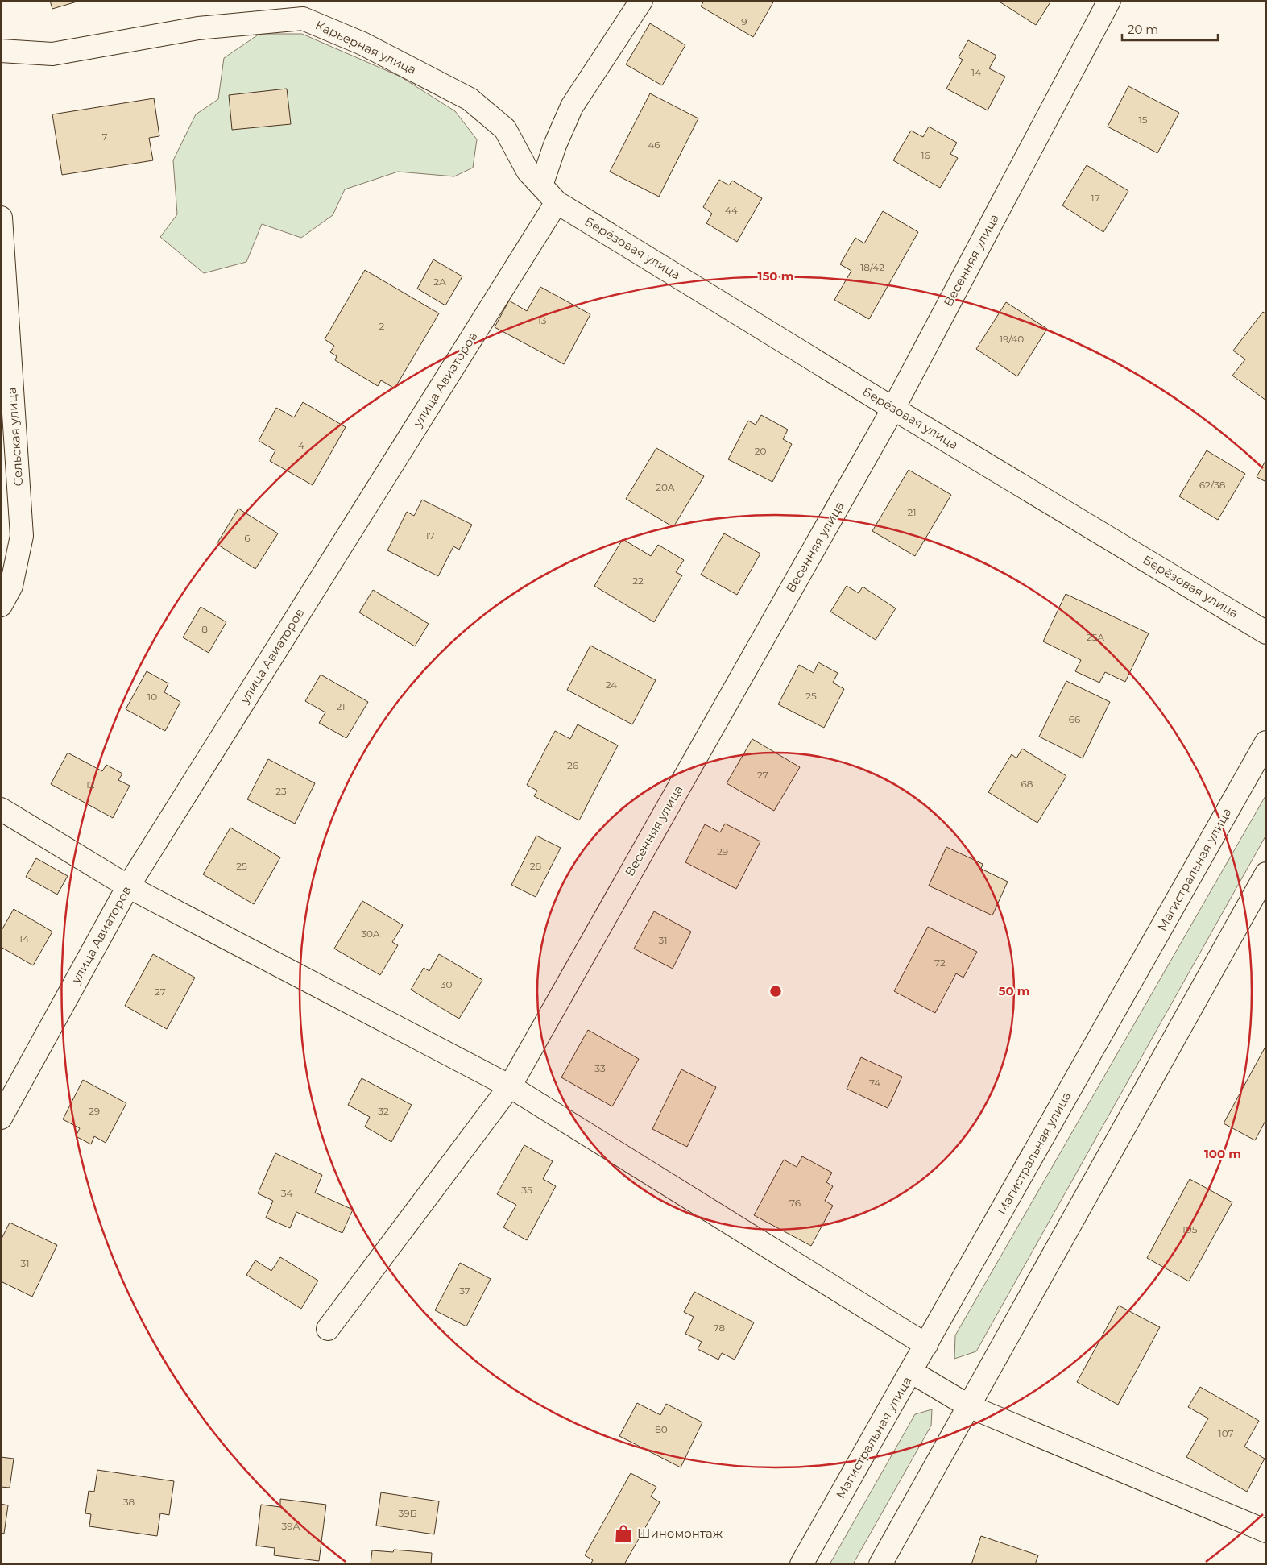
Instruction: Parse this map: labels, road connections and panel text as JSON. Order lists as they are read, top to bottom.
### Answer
{
  "streets": {
    "street": [
      "Карьерная улица",
      "Берёзовая улица",
      "Весенняя улица",
      "улица Авиаторов",
      "Сельская улица",
      "Магистральная улица"
    ]
  },
  "crossings": [
    ["Карьерная улица", "Берёзовая улица"],
    ["Карьерная улица", "улица Авиаторов"],
    ["Берёзовая улица", "Весенняя улица"],
    ["Берёзовая улица", "улица Авиаторов"]
  ],
  "places": {
    "shop": ["Шиномонтаж"]
  },
  "house_numbers": [
    "9",
    "14",
    "15",
    "7",
    "46",
    "16",
    "17",
    "44",
    "18/42",
    "2А",
    "13",
    "2",
    "19/40",
    "4",
    "20",
    "62/38",
    "20А",
    "21",
    "17",
    "6",
    "22",
    "8",
    "25А",
    "24",
    "25",
    "10",
    "21",
    "66",
    "26",
    "27",
    "68",
    "12",
    "23",
    "29",
    "25",
    "28",
    "30А",
    "14",
    "31",
    "72",
    "30",
    "27",
    "33",
    "74",
    "29",
    "32",
    "35",
    "34",
    "76",
    "105",
    "31",
    "37",
    "78",
    "80",
    "107",
    "38",
    "39Б",
    "39А"
  ],
  "scale_bar": "20 m",
  "rings": ["150 m", "50 m", "100 m"]
}
